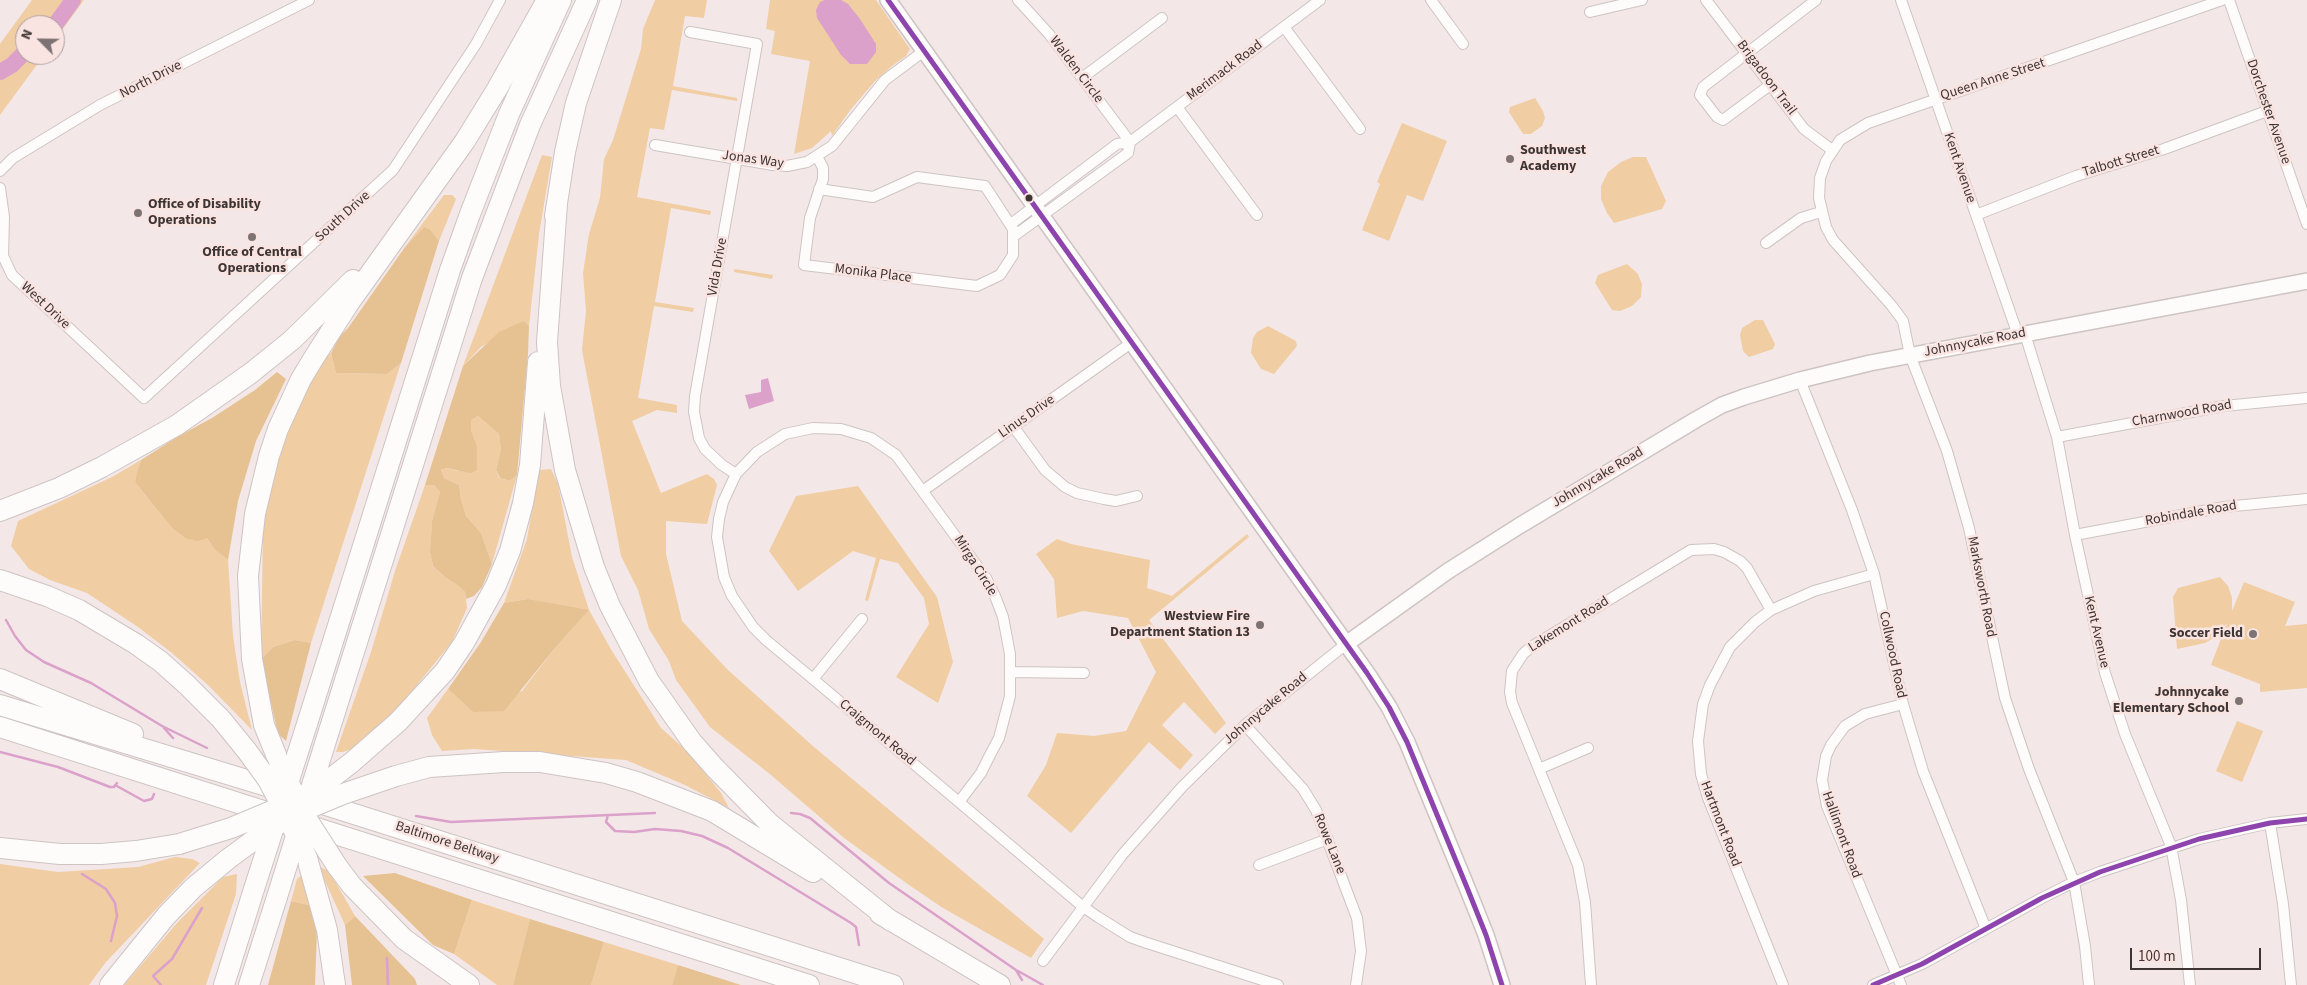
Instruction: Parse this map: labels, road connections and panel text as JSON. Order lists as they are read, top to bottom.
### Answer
{
  "streets": {
    "highway": ["Baltimore Beltway"],
    "main road": ["Johnnycake Road"],
    "street": [
      "Walden Circle",
      "Merimack Road",
      "Brigadoon Trail",
      "North Drive",
      "Queen Anne Street",
      "Dorchester Avenue",
      "Jonas Way",
      "Talbott Street",
      "Kent Avenue",
      "South Drive",
      "Vida Drive",
      "Monika Place",
      "West Drive",
      "Charnwood Road",
      "Linus Drive",
      "Robindale Road",
      "Mirga Circle",
      "Marksworth Road",
      "Lakemont Road",
      "Collwood Road",
      "Craigmont Road",
      "Hartmont Road",
      "Hallimont Road",
      "Rowe Lane"
    ]
  },
  "crossings": [
    ["Walden Circle", "Merimack Road"],
    ["Merimack Road", "Monika Place"],
    ["Brigadoon Trail", "Queen Anne Street"],
    ["Queen Anne Street", "Kent Avenue"],
    ["Queen Anne Street", "Marksworth Road"],
    ["Dorchester Avenue", "Talbott Street"],
    ["Jonas Way", "Vida Drive"],
    ["Jonas Way", "Monika Place"],
    ["Talbott Street", "Kent Avenue"],
    ["Kent Avenue", "Johnnycake Road"],
    ["Kent Avenue", "Charnwood Road"],
    ["Kent Avenue", "Robindale Road"],
    ["South Drive", "West Drive"],
    ["Vida Drive", "Craigmont Road"],
    ["Johnnycake Road", "Marksworth Road"],
    ["Johnnycake Road", "Collwood Road"],
    ["Johnnycake Road", "Craigmont Road"],
    ["Johnnycake Road", "Rowe Lane"],
    ["Linus Drive", "Mirga Circle"],
    ["Mirga Circle", "Craigmont Road"],
    ["Lakemont Road", "Hartmont Road"],
    ["Collwood Road", "Hartmont Road"],
    ["Collwood Road", "Hallimont Road"]
  ],
  "places": [
    "Southwest Academy",
    "Office of Disability Operations",
    "Office of Central Operations",
    "Westview Fire Department Station 13",
    "Soccer Field",
    "Johnnycake Elementary School"
  ],
  "scale_bar": "100 m",
  "north": "top left"
}
